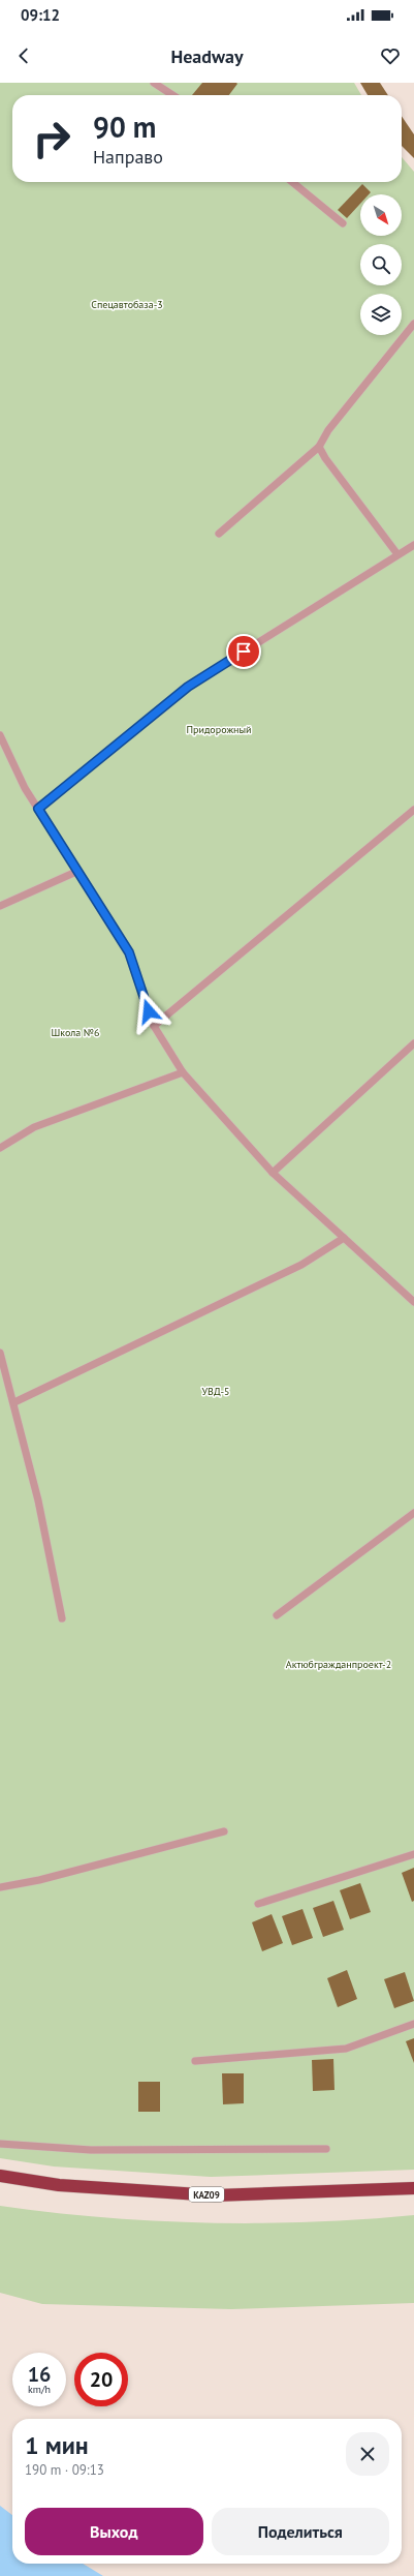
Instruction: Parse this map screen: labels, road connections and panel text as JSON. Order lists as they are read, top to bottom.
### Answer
{
  "streets": {
    "highway": ["KAZ09"]
  },
  "parks": [
    "Спецавтобаза-3",
    "Придорожный",
    "Школа №6",
    "УВД-5",
    "Актюбгражданпроект-2"
  ],
  "north": "bottom right",
  "page": {
    "status": "09:12",
    "header": "Headway",
    "turn": ["90 m", "Направо"],
    "speed": "16 km/h",
    "limit": "20",
    "heading": ["1 мин", "190 m · 09:13"],
    "buttons": ["Выход", "Поделиться"]
  }
}
